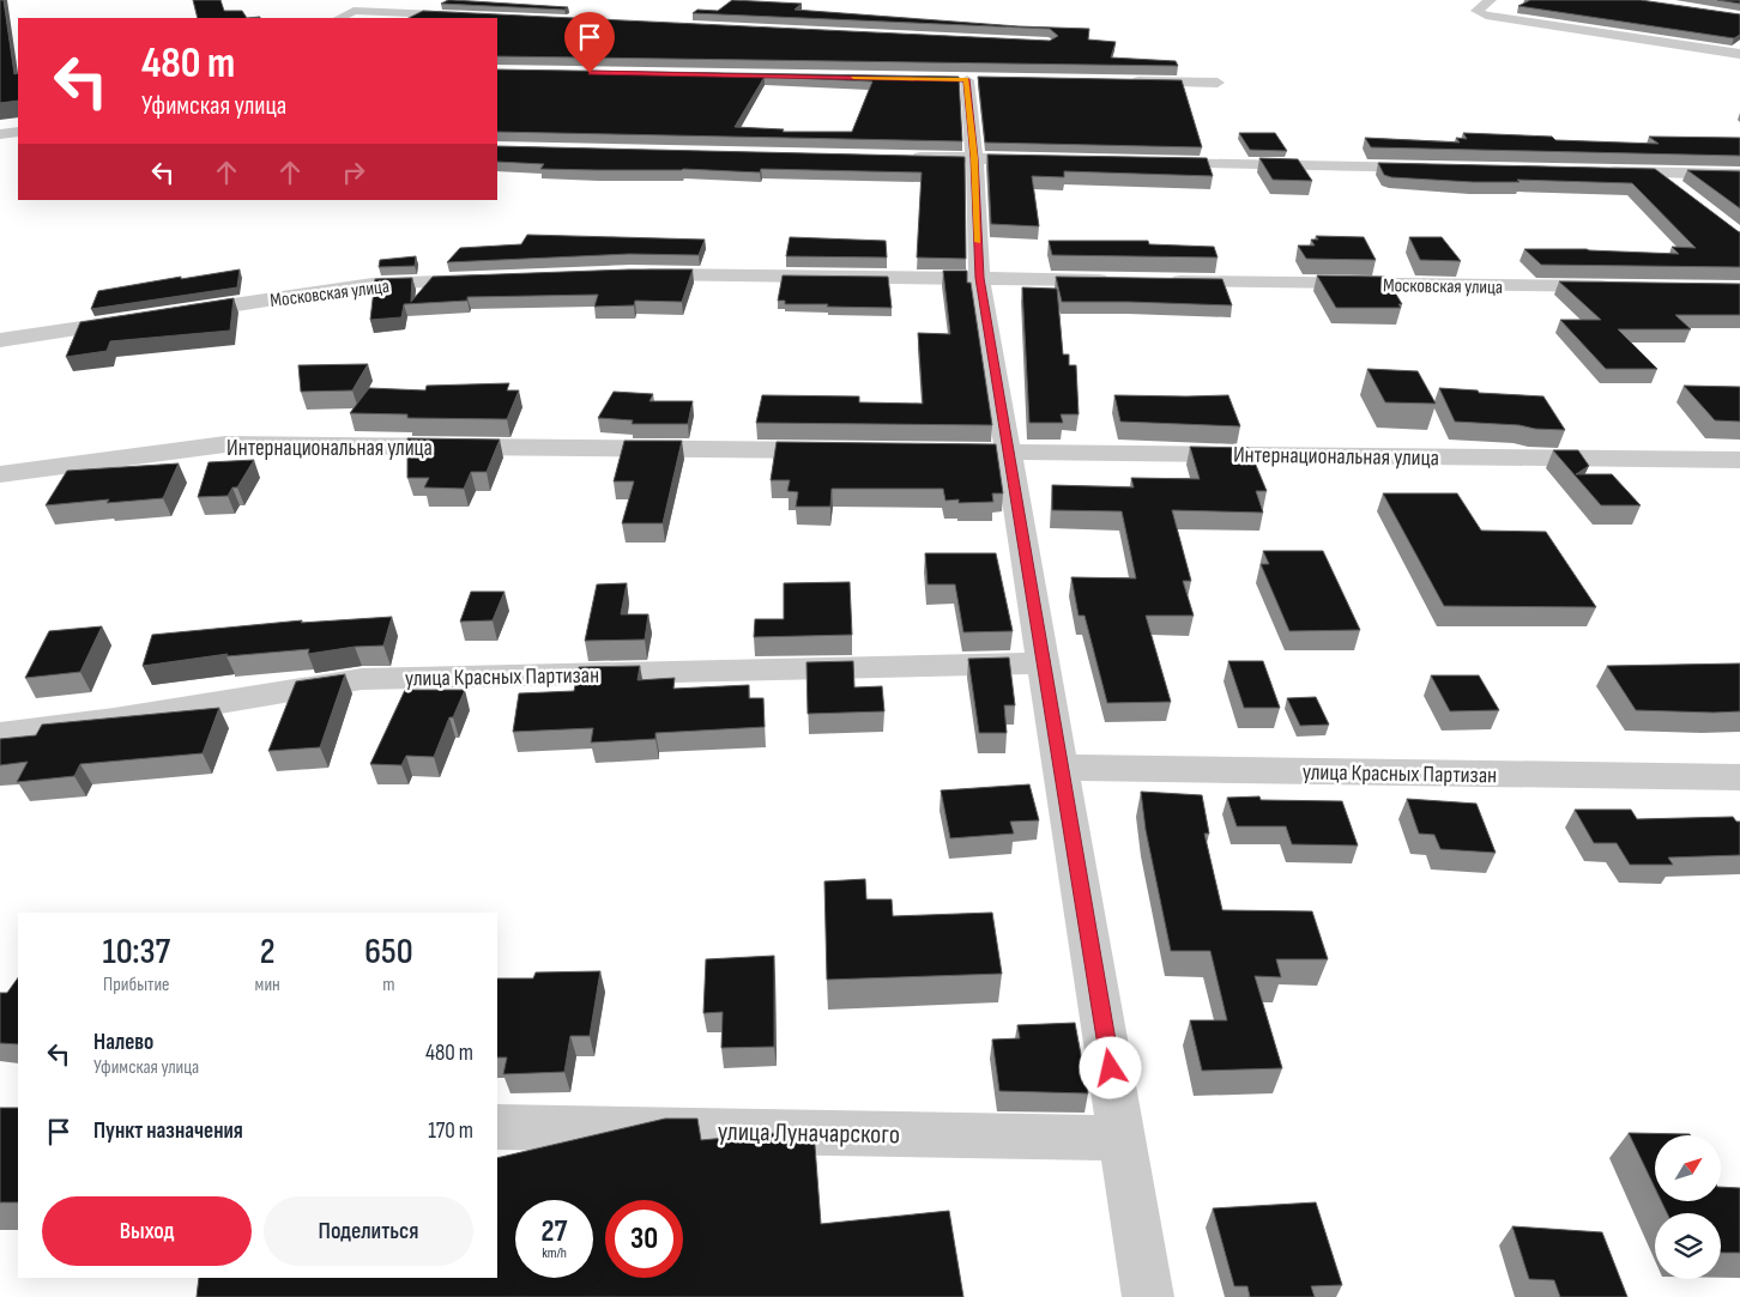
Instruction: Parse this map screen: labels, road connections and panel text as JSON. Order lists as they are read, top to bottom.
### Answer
{
  "streets": {
    "street": [
      "Московская улица",
      "Интернациональная улица",
      "улица Красных Партизан",
      "улица Луначарского"
    ]
  },
  "north": "top right",
  "page": {
    "turn": ["480 m", "Уфимская улица"],
    "eta": [
      "10:37",
      "Прибытие",
      "2",
      "мин",
      "650",
      "m"
    ],
    "list": [
      {
        "name": "Налево",
        "note": "Уфимская улица",
        "value": "480 m"
      },
      {
        "name": "Пункт назначения",
        "value": "170 m"
      }
    ],
    "buttons": ["Выход", "Поделиться"],
    "speed": "27 km/h",
    "limit": "30"
  }
}
